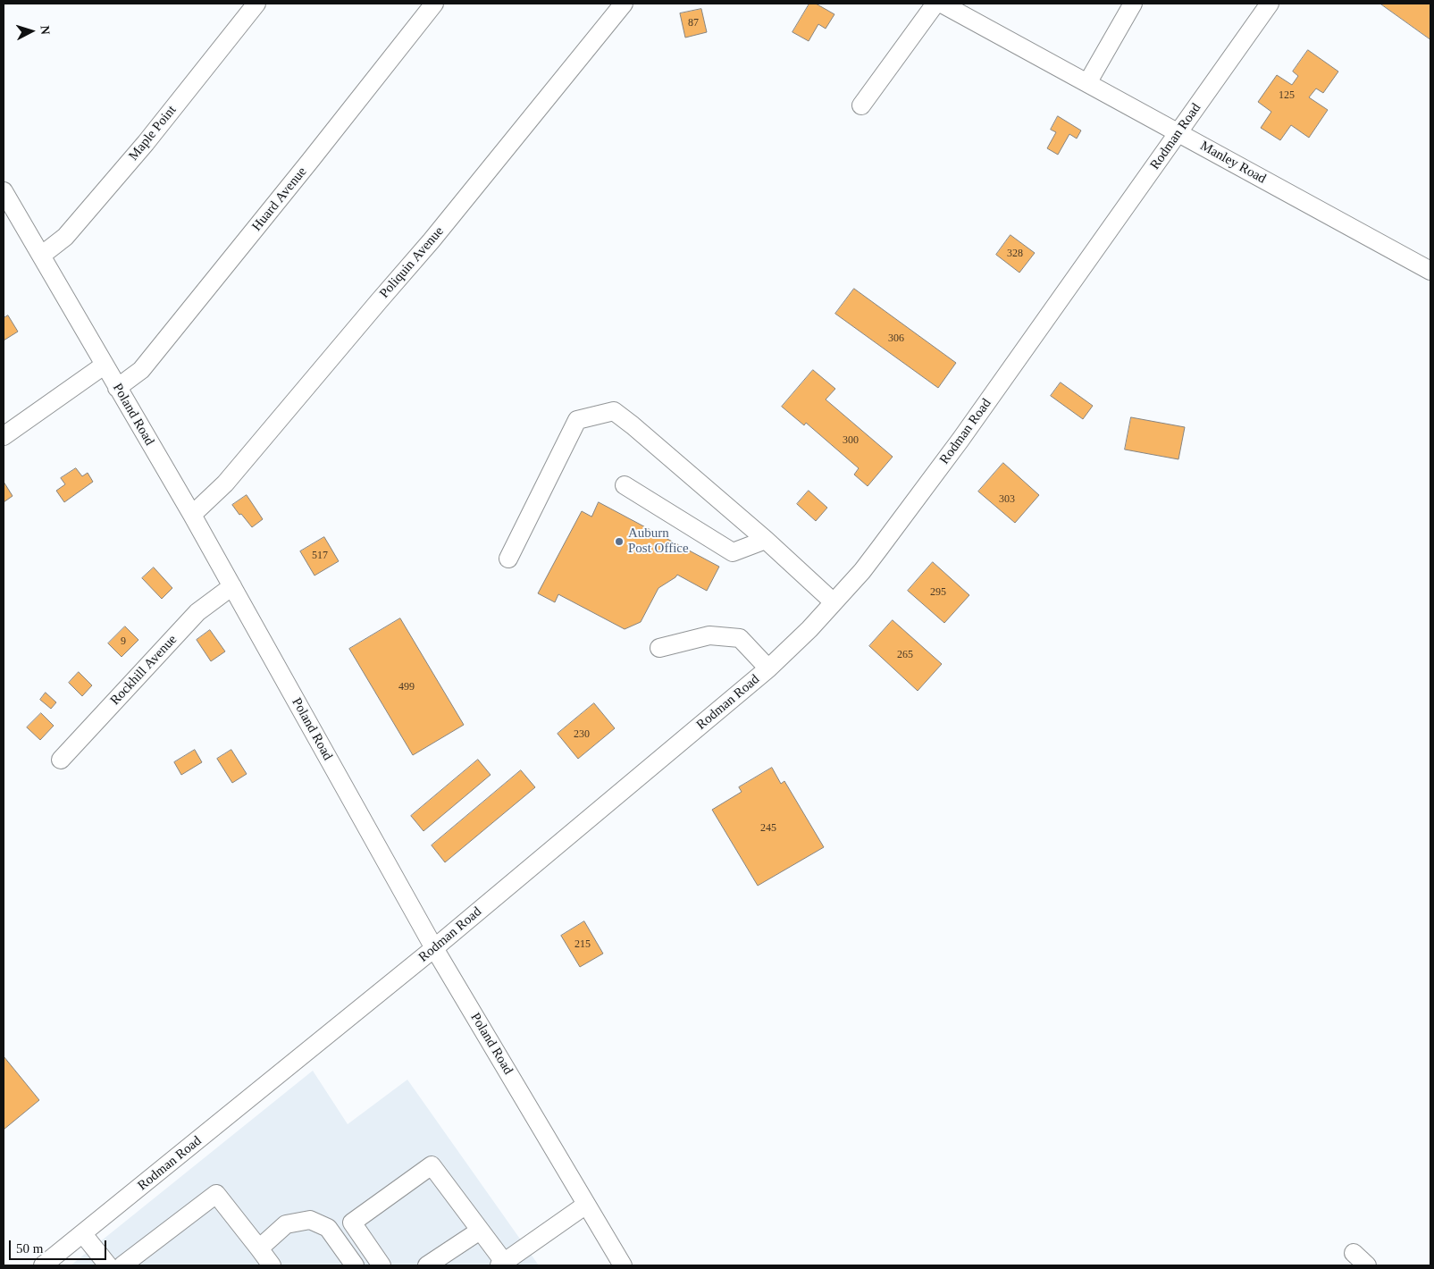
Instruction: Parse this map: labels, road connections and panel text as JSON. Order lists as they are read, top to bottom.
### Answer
{
  "streets": {
    "street": [
      "Maple Point",
      "Rodman Road",
      "Manley Road",
      "Huard Avenue",
      "Poliquin Avenue",
      "Poland Road",
      "Rockhill Avenue"
    ]
  },
  "crossings": [
    ["Maple Point", "Poland Road"],
    ["Rodman Road", "Manley Road"],
    ["Rodman Road", "Poland Road"],
    ["Huard Avenue", "Poland Road"],
    ["Poliquin Avenue", "Poland Road"],
    ["Poland Road", "Rockhill Avenue"]
  ],
  "places": ["Auburn Post Office"],
  "house_numbers": [
    "87",
    "125",
    "328",
    "306",
    "300",
    "303",
    "517",
    "295",
    "9",
    "265",
    "499",
    "230",
    "245",
    "215"
  ],
  "scale_bar": "50 m",
  "north": "right"
}
